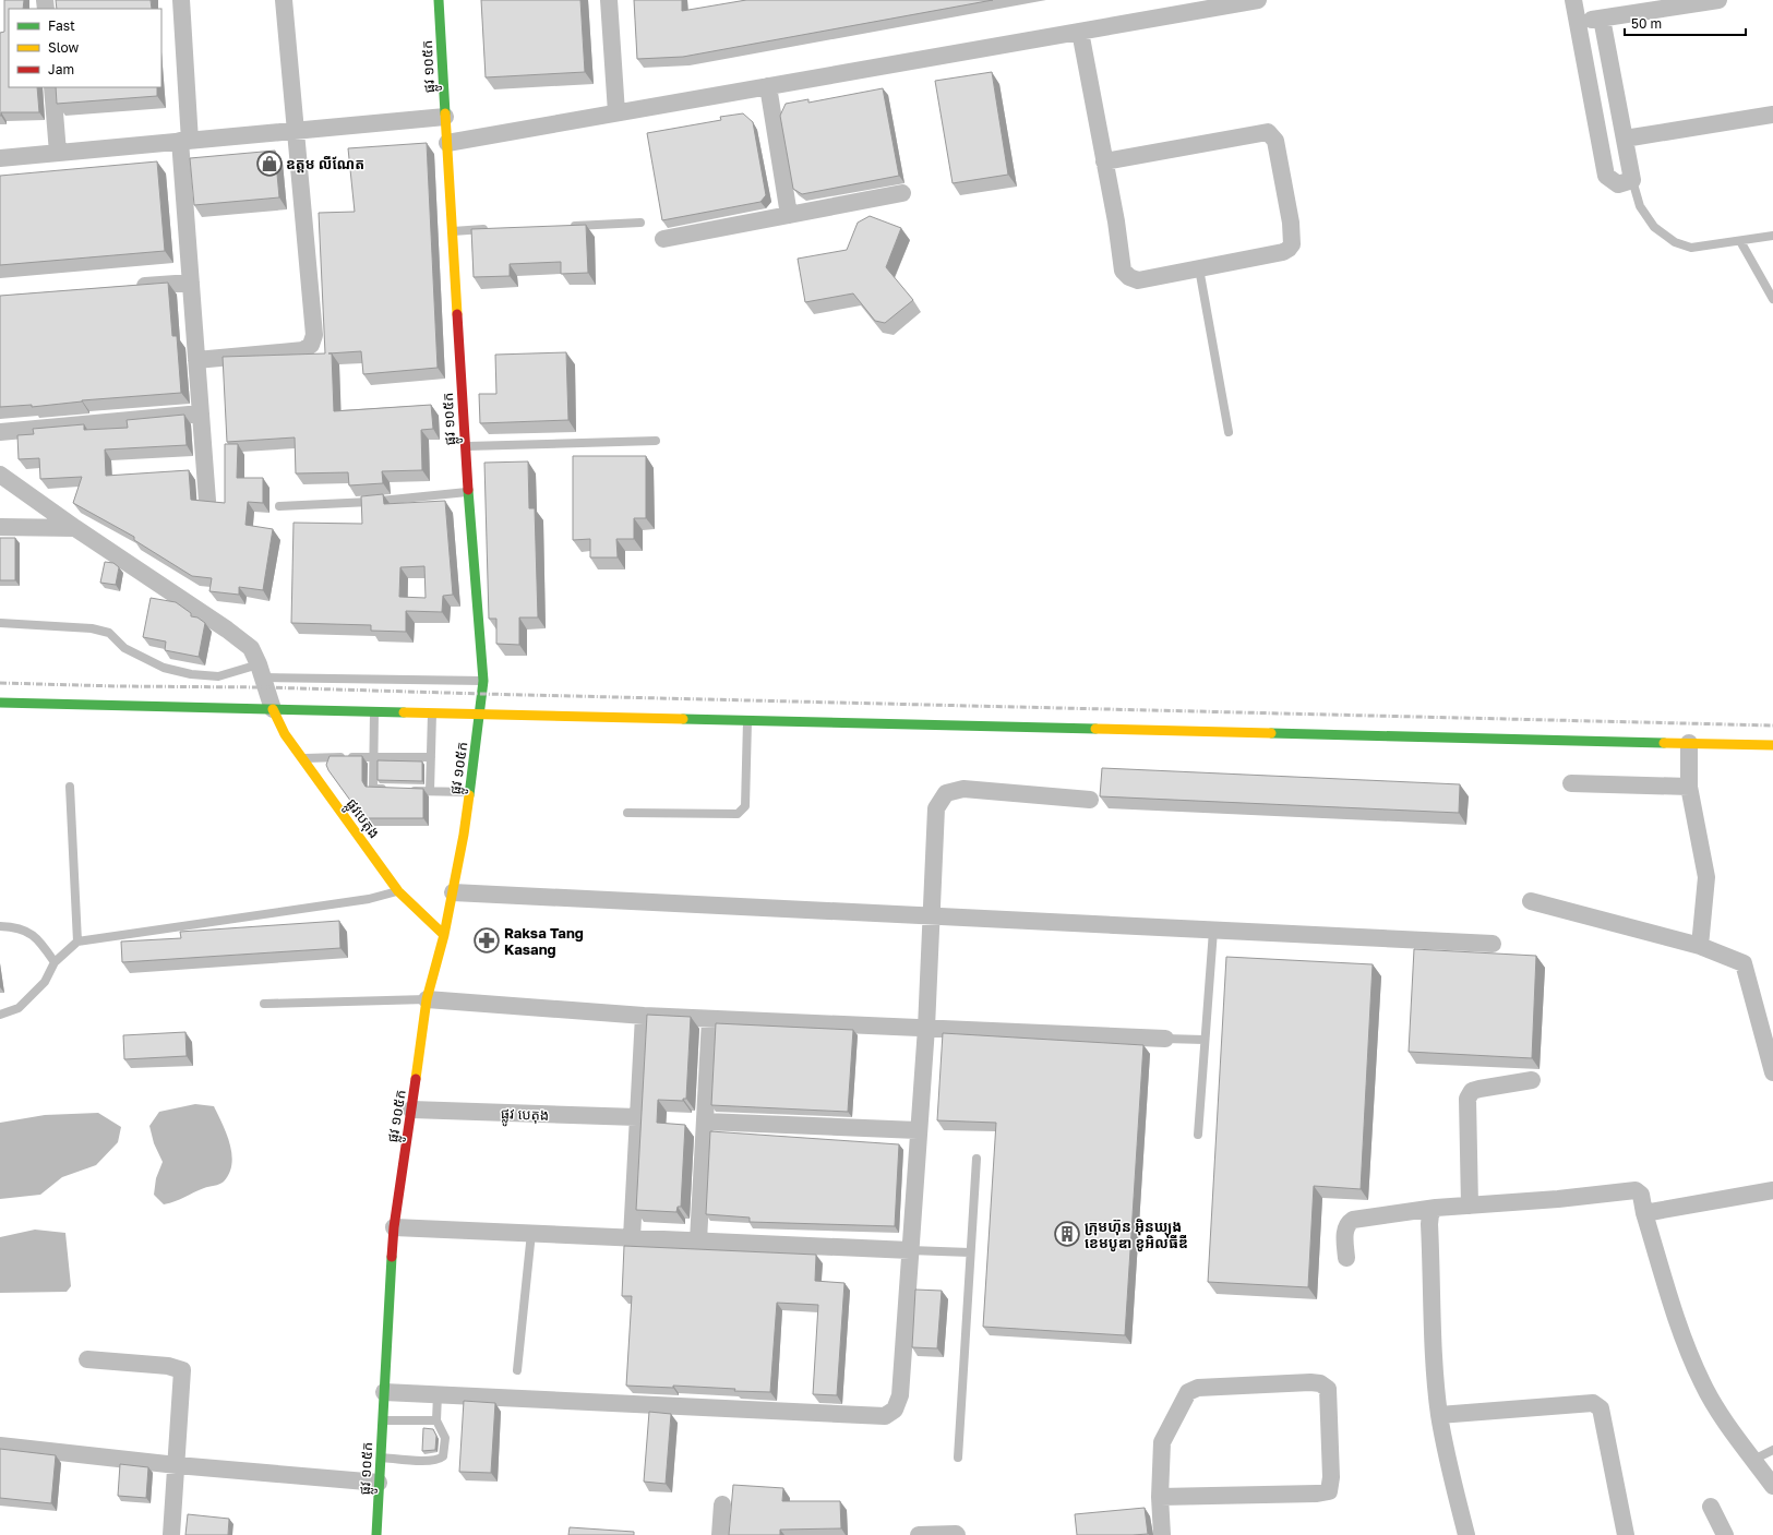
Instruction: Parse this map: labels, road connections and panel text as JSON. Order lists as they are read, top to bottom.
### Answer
{
  "streets": {
    "main road": ["ផ្លូវ ១០៥ក", "ផ្លូវបេតុង"],
    "street": ["ផ្លូវ បេតុង"]
  },
  "crossings": [
    ["ផ្លូវ ១០៥ក", "ផ្លូវបេតុង"],
    ["ផ្លូវ ១០៥ក", "ផ្លូវ បេតុង"]
  ],
  "places": {
    "shop": ["ឧត្តម លីណែត"],
    "pharmacy": ["Raksa Tang Kasang"],
    "building": ["ក្រុមហ៊ុន អ៊ិនឃ្យុង ខេមបូឌា ខូអិលធីឌី"]
  },
  "legend": ["Fast", "Slow", "Jam"],
  "scale_bar": "50 m"
}
